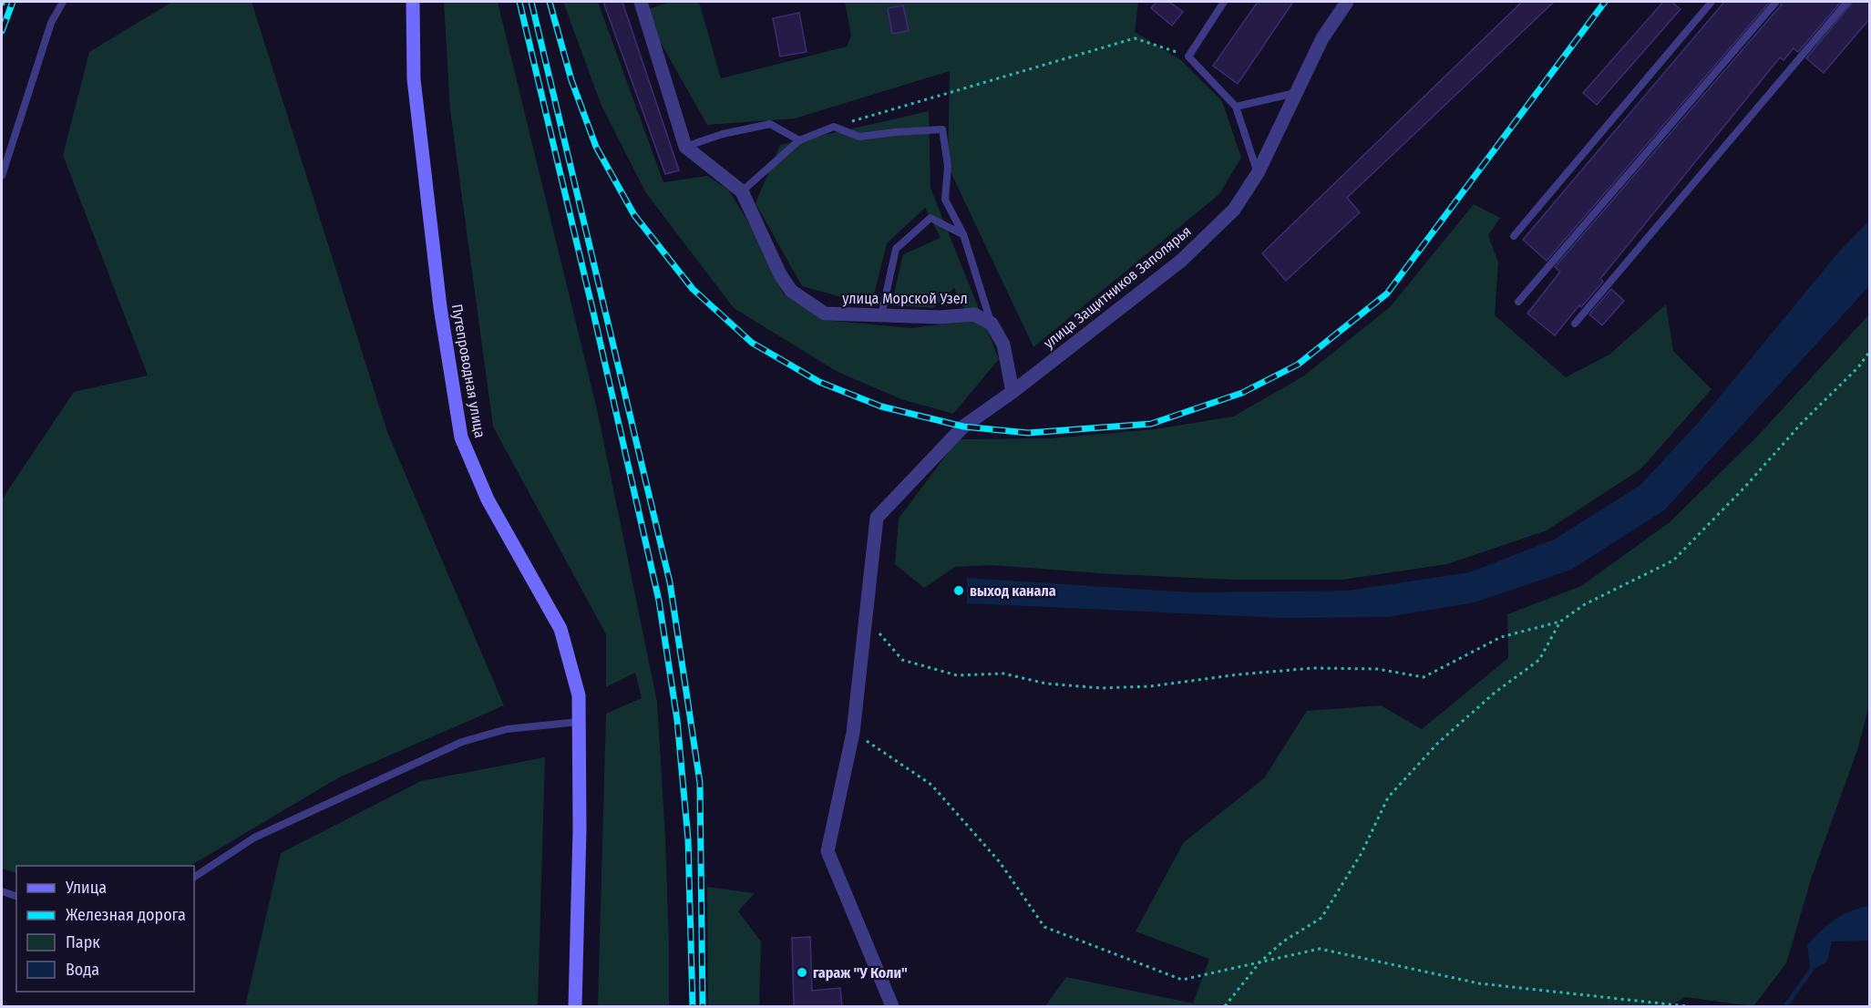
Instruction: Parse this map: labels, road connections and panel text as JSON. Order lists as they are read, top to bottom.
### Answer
{
  "streets": {
    "main road": ["Путепроводная улица"],
    "street": ["улица Защитников Заполярья", "улица Морской Узел"]
  },
  "places": ["выход канала", "гараж \"У Коли\""],
  "legend": [
    "Улица",
    "Железная дорога",
    "Парк",
    "Вода"
  ]
}
